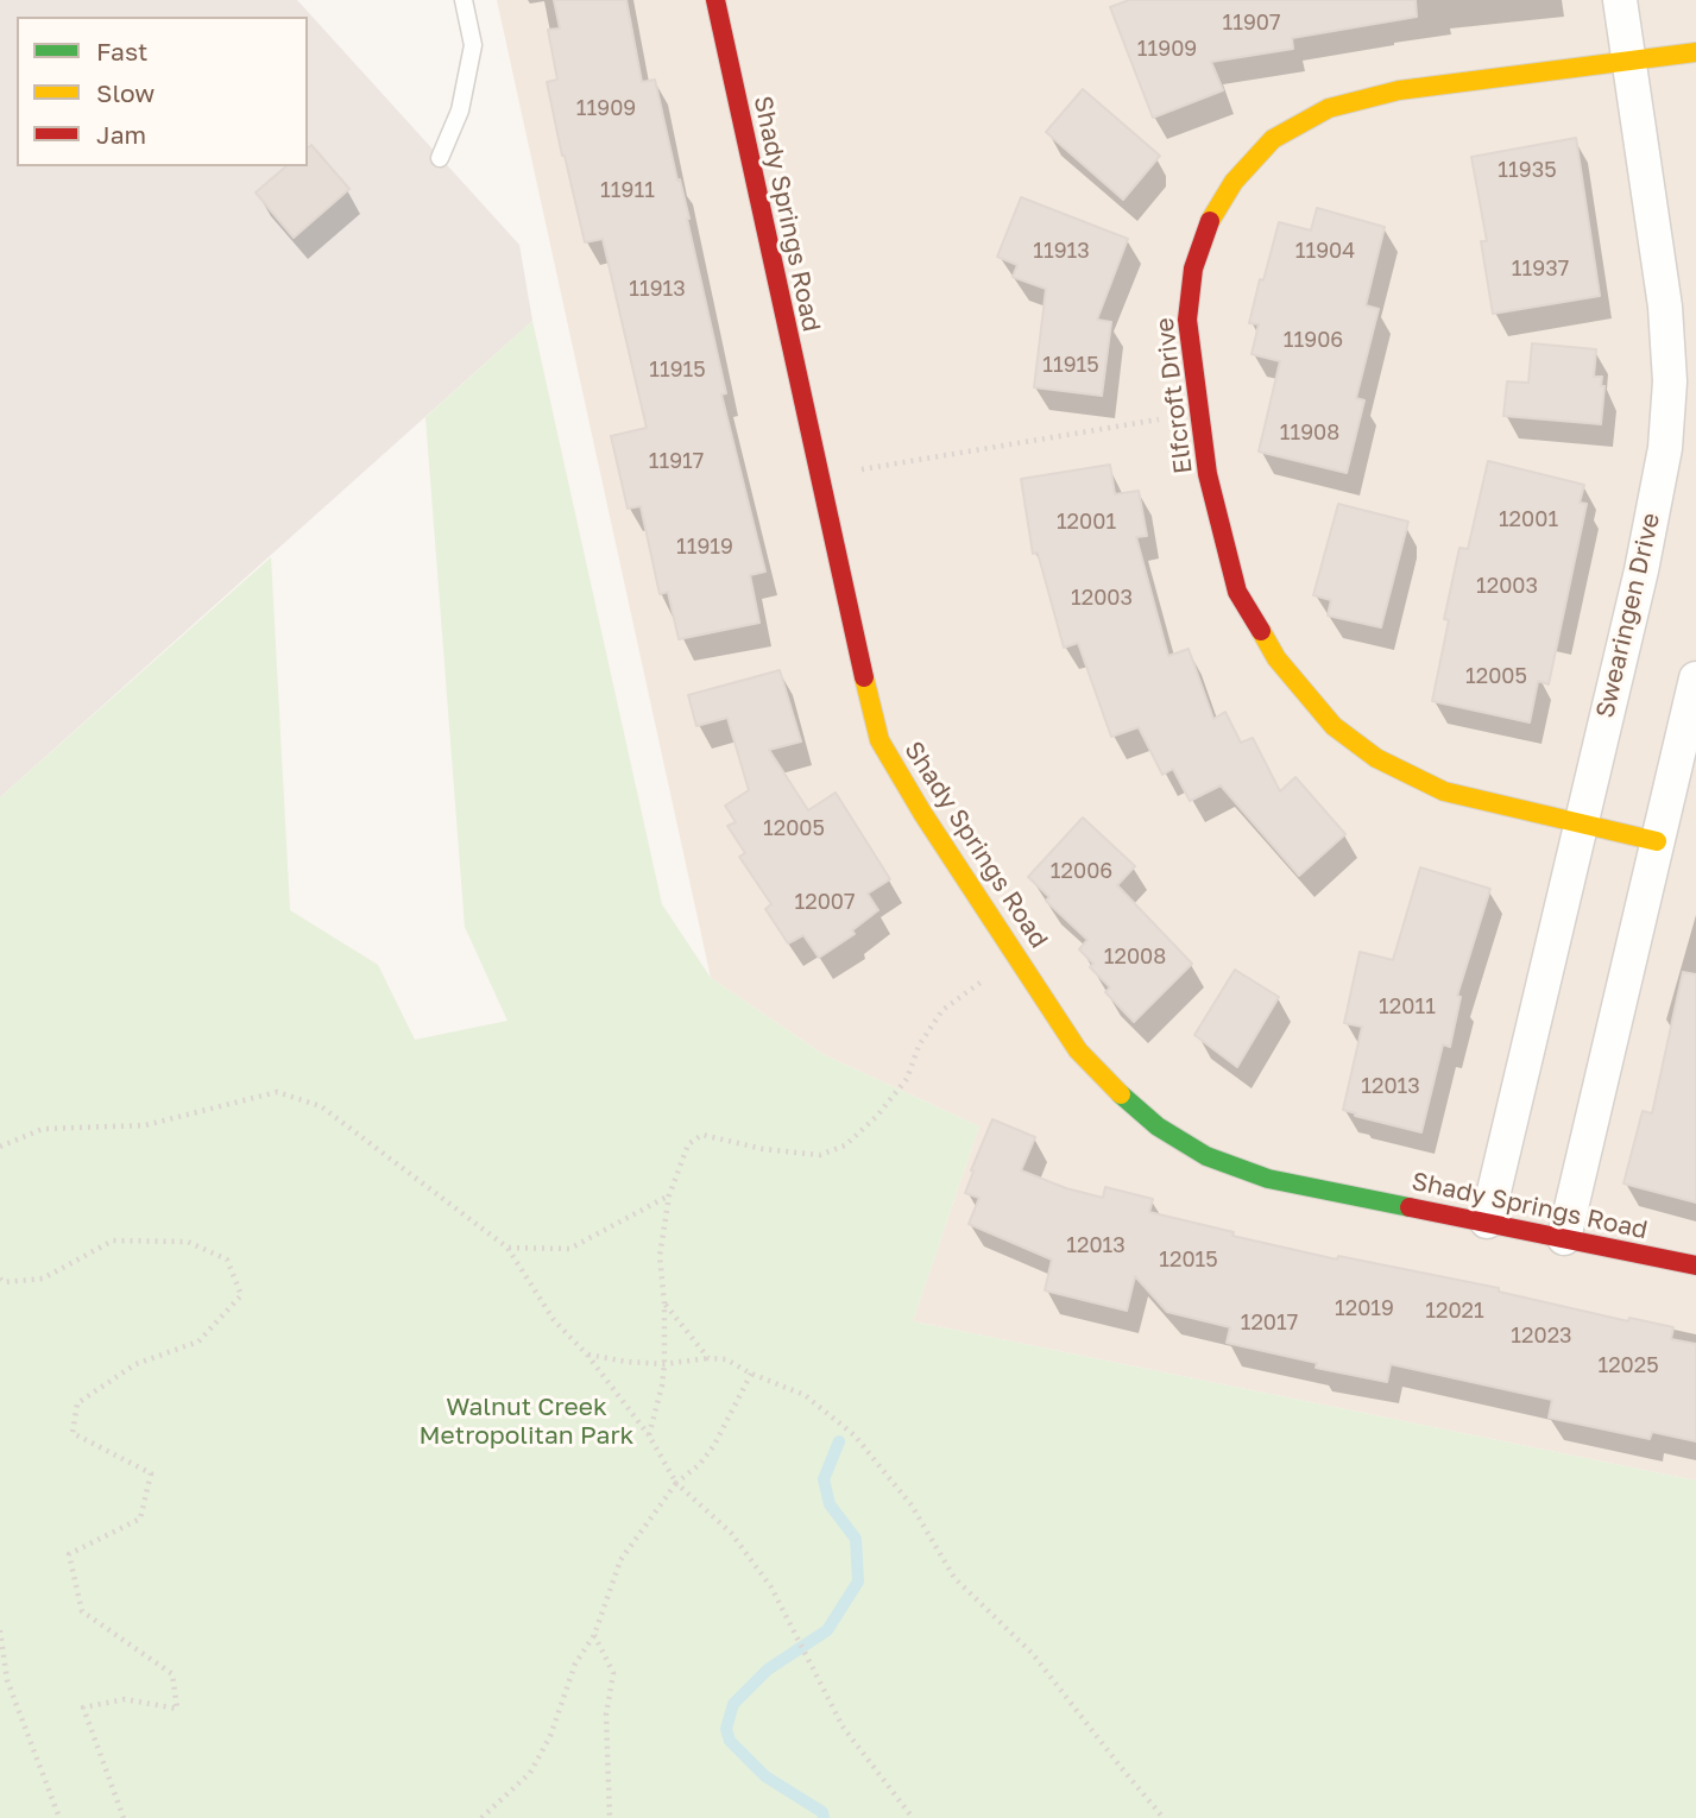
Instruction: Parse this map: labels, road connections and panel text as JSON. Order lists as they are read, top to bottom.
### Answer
{
  "streets": {
    "street": ["Shady Springs Road", "Elfcroft Drive", "Swearingen Drive"]
  },
  "crossings": [
    ["Shady Springs Road", "Swearingen Drive"],
    ["Elfcroft Drive", "Swearingen Drive"]
  ],
  "parks": ["Walnut Creek Metropolitan Park"],
  "house_numbers": [
    "11907",
    "11909",
    "11909",
    "11935",
    "11911",
    "11913",
    "11904",
    "11937",
    "11913",
    "11906",
    "11915",
    "11915",
    "11908",
    "11917",
    "12001",
    "12001",
    "11919",
    "12003",
    "12003",
    "12005",
    "12005",
    "12006",
    "12007",
    "12008",
    "12011",
    "12013",
    "12013",
    "12015",
    "12019",
    "12021",
    "12017",
    "12023",
    "12025"
  ],
  "legend": ["Fast", "Slow", "Jam"]
}
